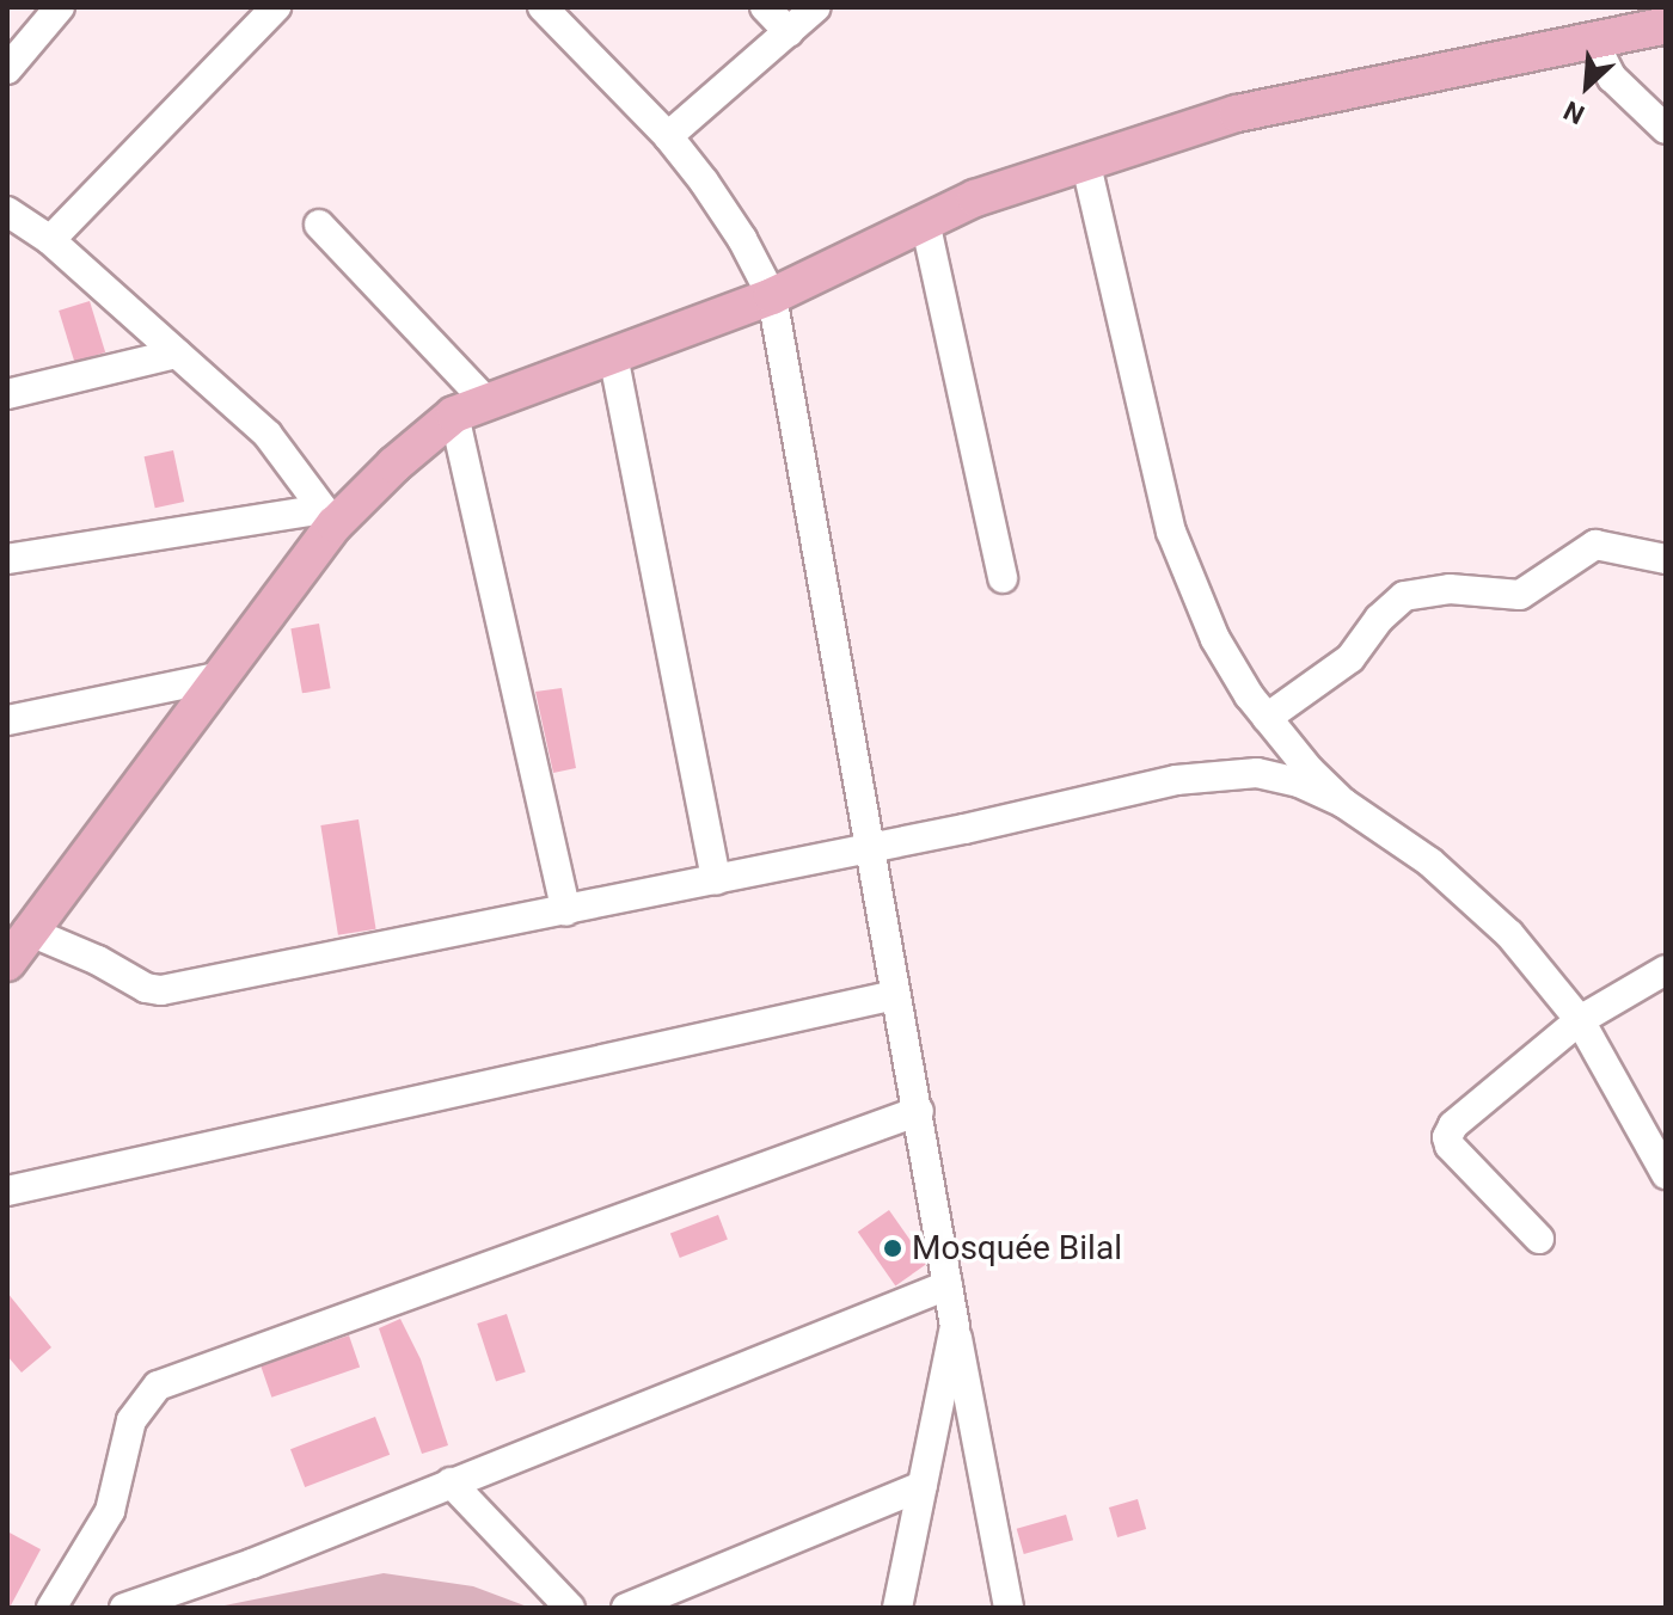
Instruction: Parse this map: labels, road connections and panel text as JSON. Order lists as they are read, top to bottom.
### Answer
{
  "places": ["Mosquée Bilal"],
  "north": "bottom left"
}
